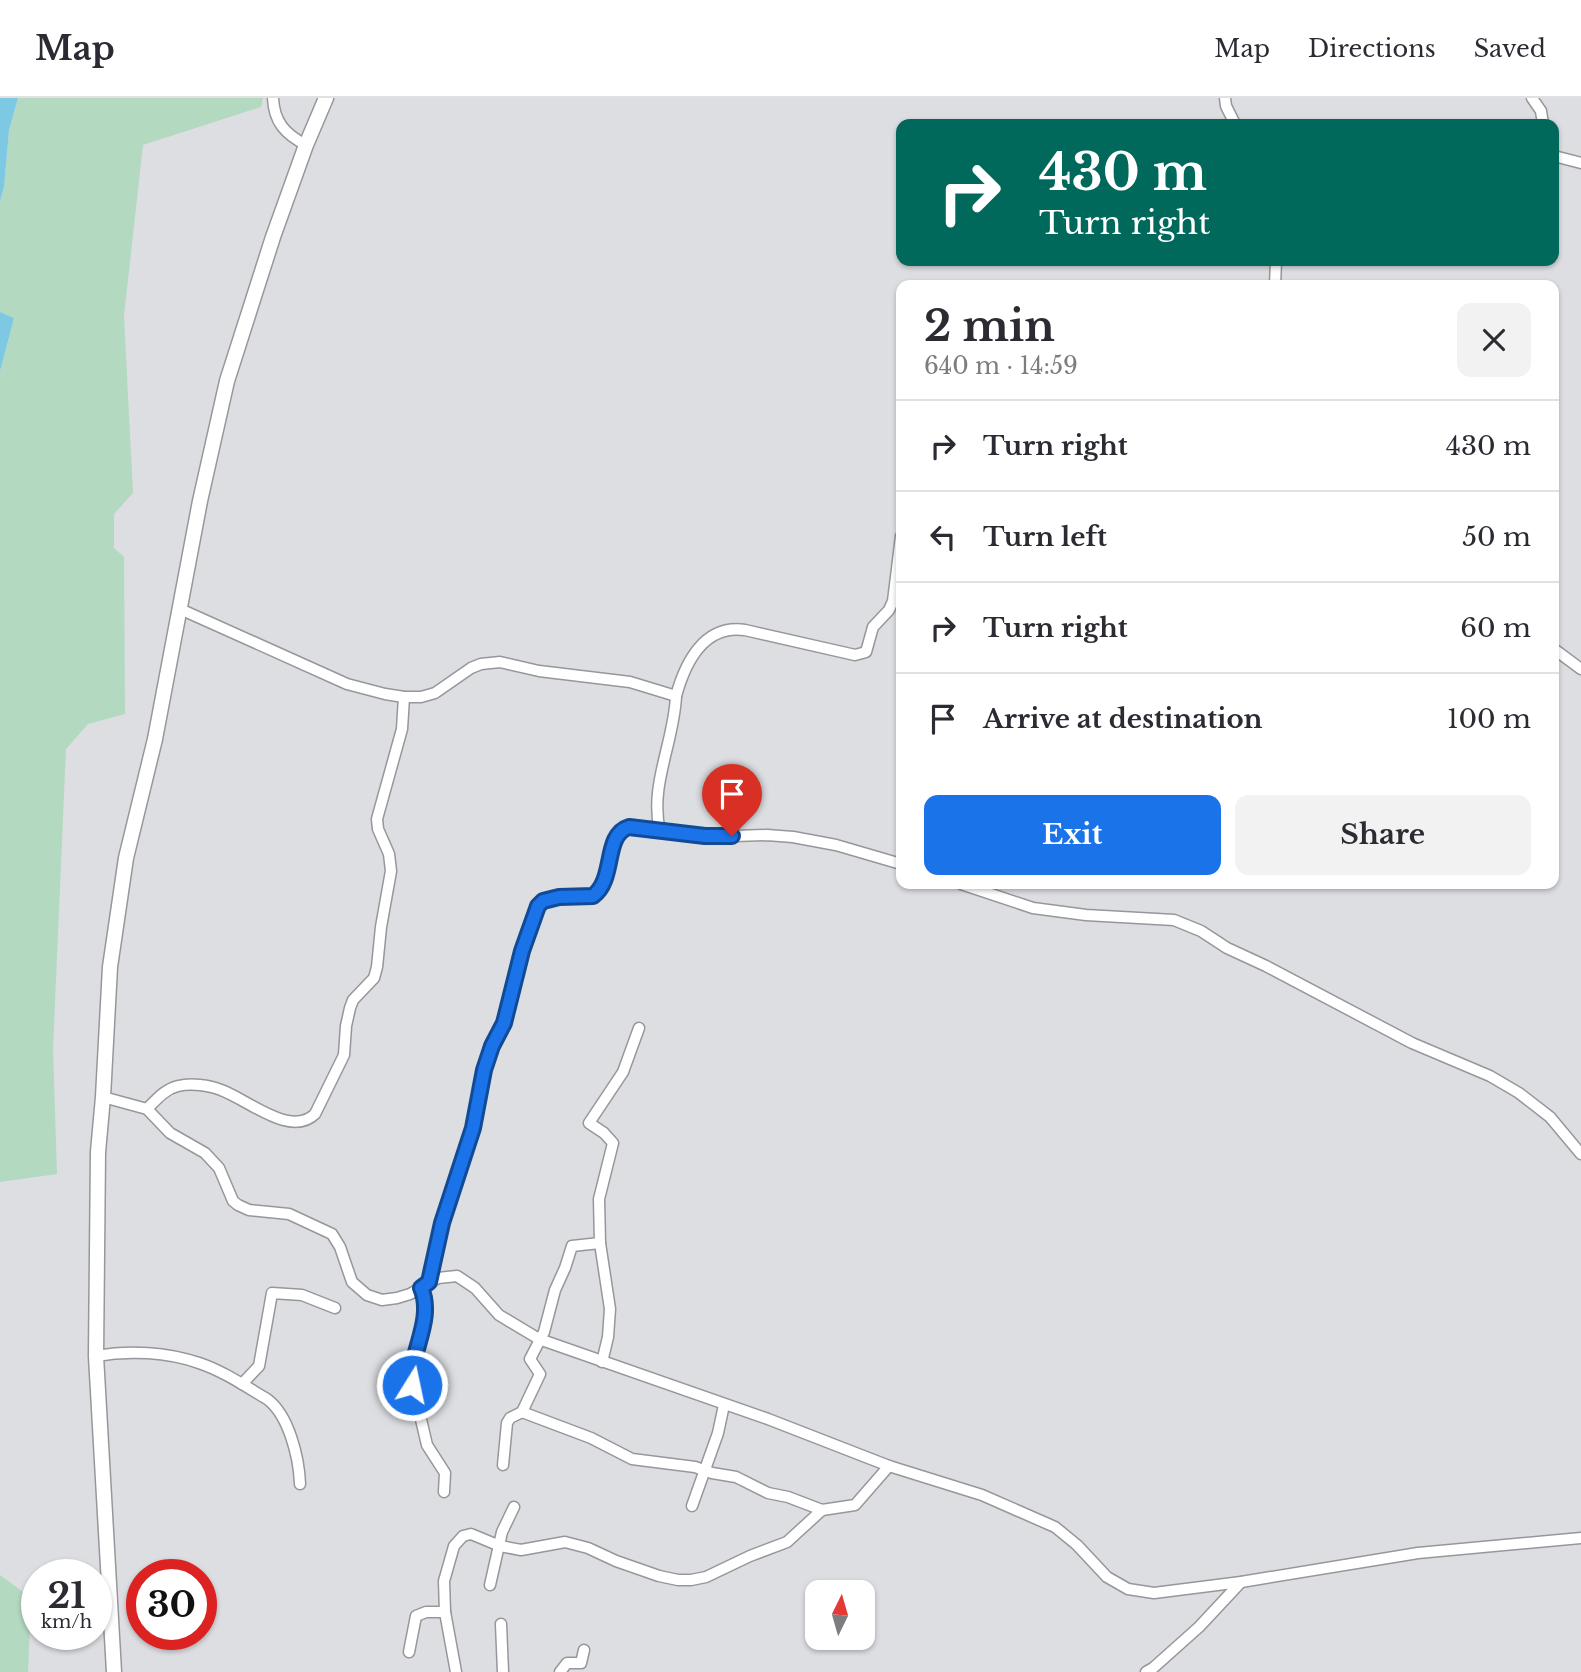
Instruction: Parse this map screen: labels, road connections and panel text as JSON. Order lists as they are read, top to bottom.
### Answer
{
  "north": "top",
  "page": {
    "header": "Map",
    "nav": ["Map", "Directions", "Saved"],
    "turn": ["430 m", "Turn right"],
    "heading": ["2 min", "640 m · 14:59"],
    "list": [
      {
        "name": "Turn right",
        "value": "430 m"
      },
      {
        "name": "Turn left",
        "value": "50 m"
      },
      {
        "name": "Turn right",
        "value": "60 m"
      },
      {
        "name": "Arrive at destination",
        "value": "100 m"
      }
    ],
    "buttons": ["Exit", "Share"],
    "speed": "21 km/h",
    "limit": "30"
  }
}
